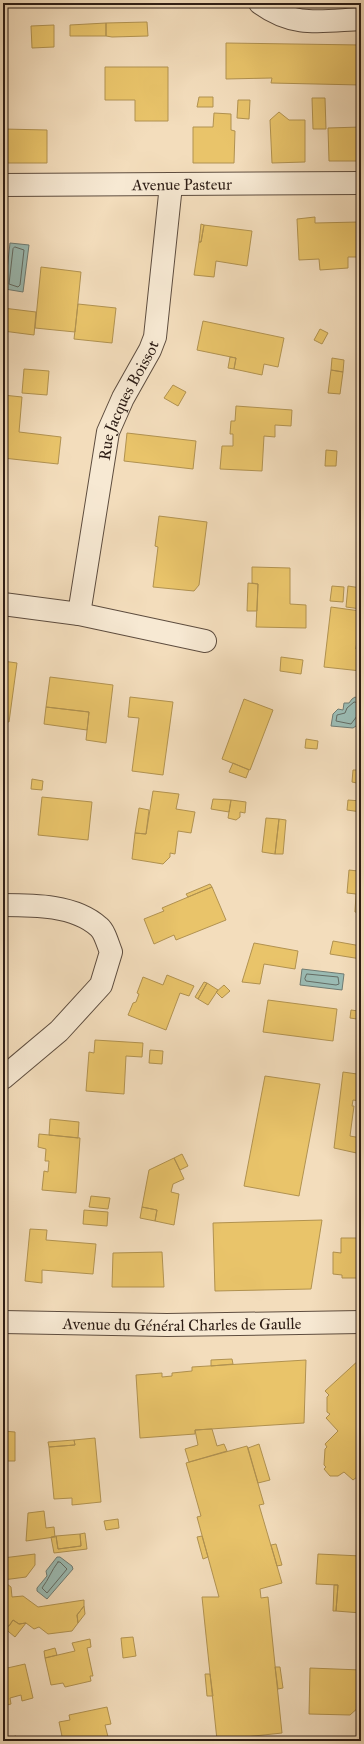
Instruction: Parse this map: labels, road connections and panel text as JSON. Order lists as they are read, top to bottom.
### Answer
{
  "streets": {
    "street": ["Avenue Pasteur", "Rue Jacques Boissot", "Avenue du Général Charles de Gaulle"]
  },
  "crossings": [
    ["Avenue Pasteur", "Rue Jacques Boissot"]
  ]
}
